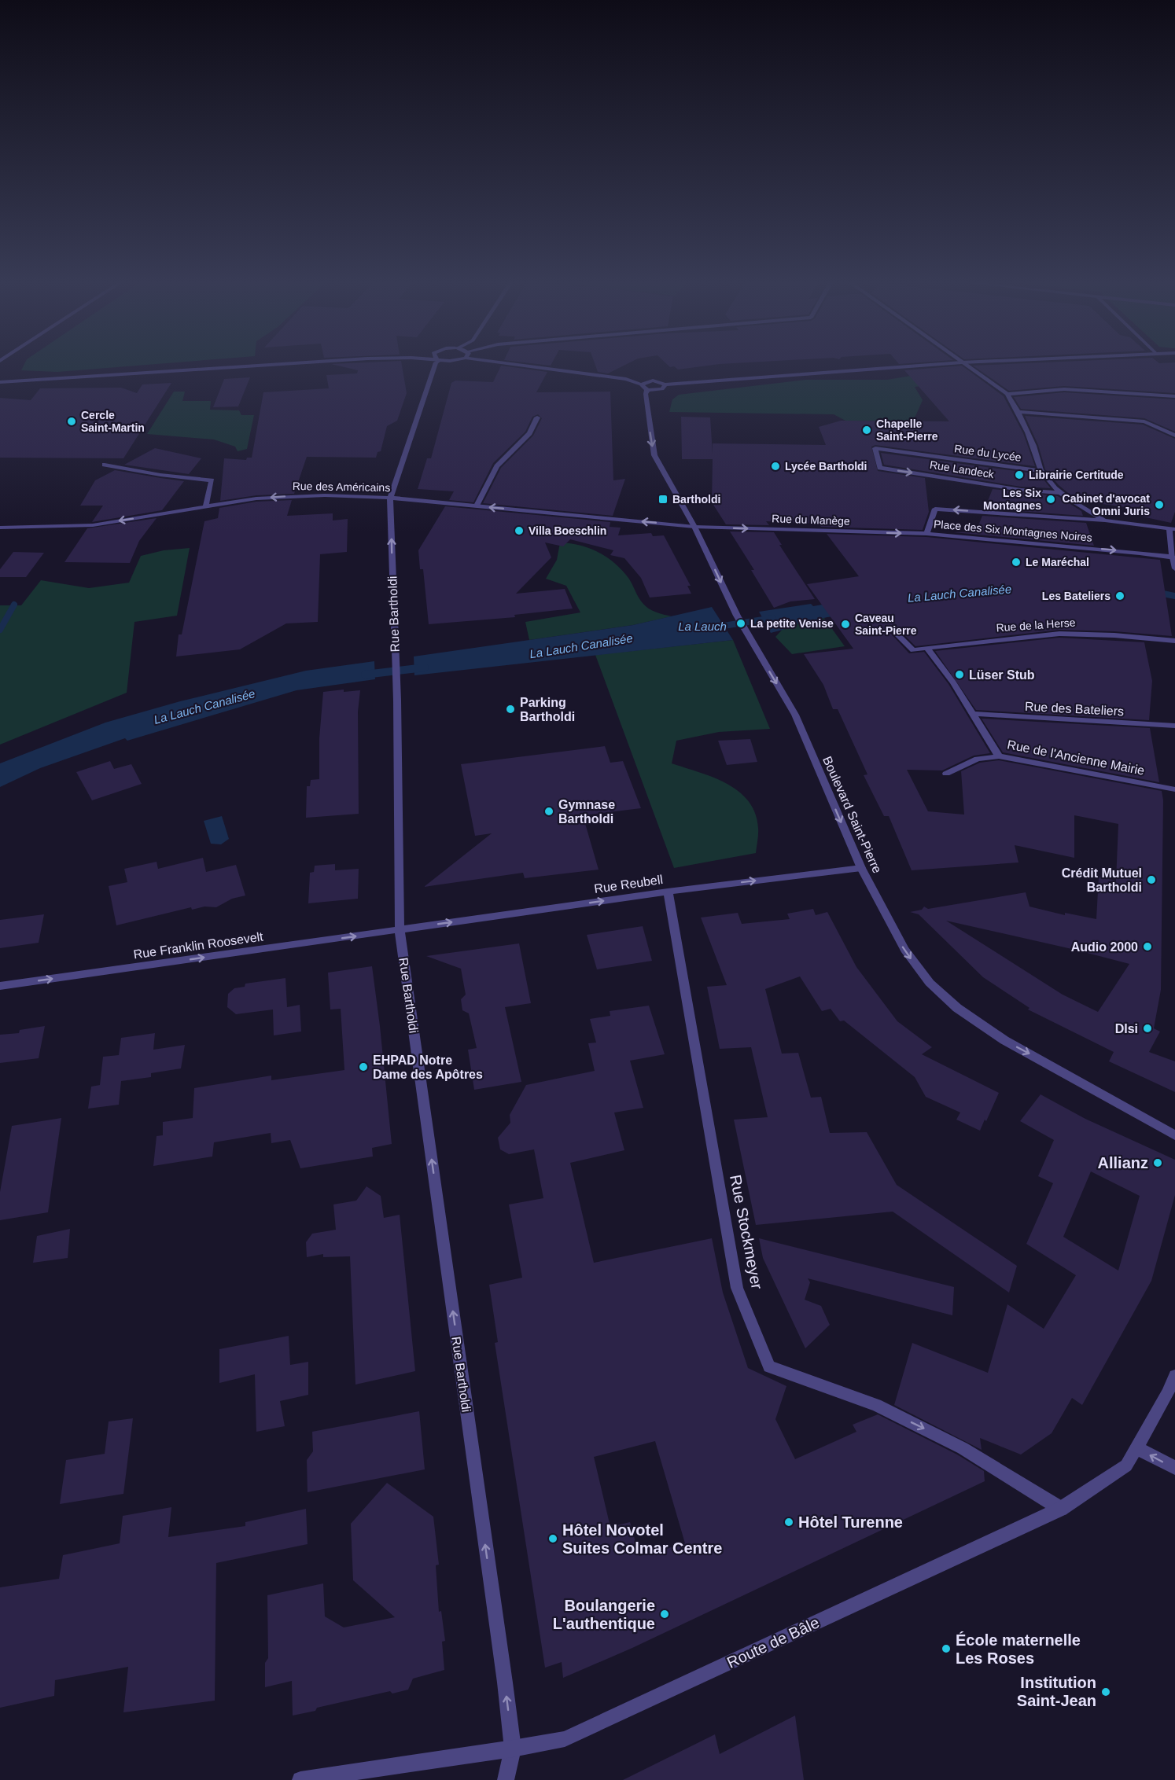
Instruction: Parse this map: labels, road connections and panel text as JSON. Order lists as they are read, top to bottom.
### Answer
{
  "streets": {
    "street": [
      "Rue du Lycée",
      "Rue Landeck",
      "Rue des Américains",
      "Rue du Manège",
      "Place des Six Montagnes Noires",
      "Rue Bartholdi",
      "Rue de la Herse",
      "Rue des Bateliers",
      "Rue de l'Ancienne Mairie",
      "Boulevard Saint-Pierre",
      "Rue Reubell",
      "Rue Franklin Roosevelt",
      "Rue Stockmeyer",
      "Route de Bâle"
    ]
  },
  "crossings": [
    ["Rue du Lycée", "Rue Landeck"],
    ["Rue des Américains", "Rue du Manège"],
    ["Rue des Américains", "Rue Bartholdi"],
    ["Rue des Américains", "Boulevard Saint-Pierre"],
    ["Rue du Manège", "Place des Six Montagnes Noires"],
    ["Rue du Manège", "Boulevard Saint-Pierre"],
    ["Rue Bartholdi", "Rue Reubell"],
    ["Rue Bartholdi", "Rue Franklin Roosevelt"],
    ["Rue Bartholdi", "Route de Bâle"],
    ["Boulevard Saint-Pierre", "Rue Reubell"],
    ["Rue Reubell", "Rue Franklin Roosevelt"],
    ["Rue Reubell", "Rue Stockmeyer"],
    ["Rue Stockmeyer", "Route de Bâle"]
  ],
  "one_way": [
    "Rue Landeck",
    "Rue des Américains",
    "Rue du Manège",
    "Rue Bartholdi",
    "Boulevard Saint-Pierre",
    "Rue Reubell",
    "Rue Franklin Roosevelt",
    "Rue Stockmeyer"
  ],
  "water": ["La Lauch Canalisée", "La Lauch"],
  "places": {
    "other": [
      "Cercle Saint-Martin",
      "Chapelle Saint-Pierre",
      "Lycée Bartholdi",
      "Librairie Certitude",
      "Les Six Montagnes",
      "Cabinet d'avocat Omni Juris",
      "Villa Boeschlin",
      "Le Maréchal",
      "Les Bateliers",
      "La petite Venise",
      "Caveau Saint-Pierre",
      "Lüser Stub",
      "Parking Bartholdi",
      "Gymnase Bartholdi",
      "Crédit Mutuel Bartholdi",
      "Audio 2000",
      "Dlsi",
      "EHPAD Notre Dame des Apôtres",
      "Allianz",
      "Hôtel Turenne",
      "Hôtel Novotel Suites Colmar Centre",
      "Boulangerie L'authentique",
      "École maternelle Les Roses",
      "Institution Saint-Jean"
    ],
    "transit": ["Bartholdi"]
  }
}
